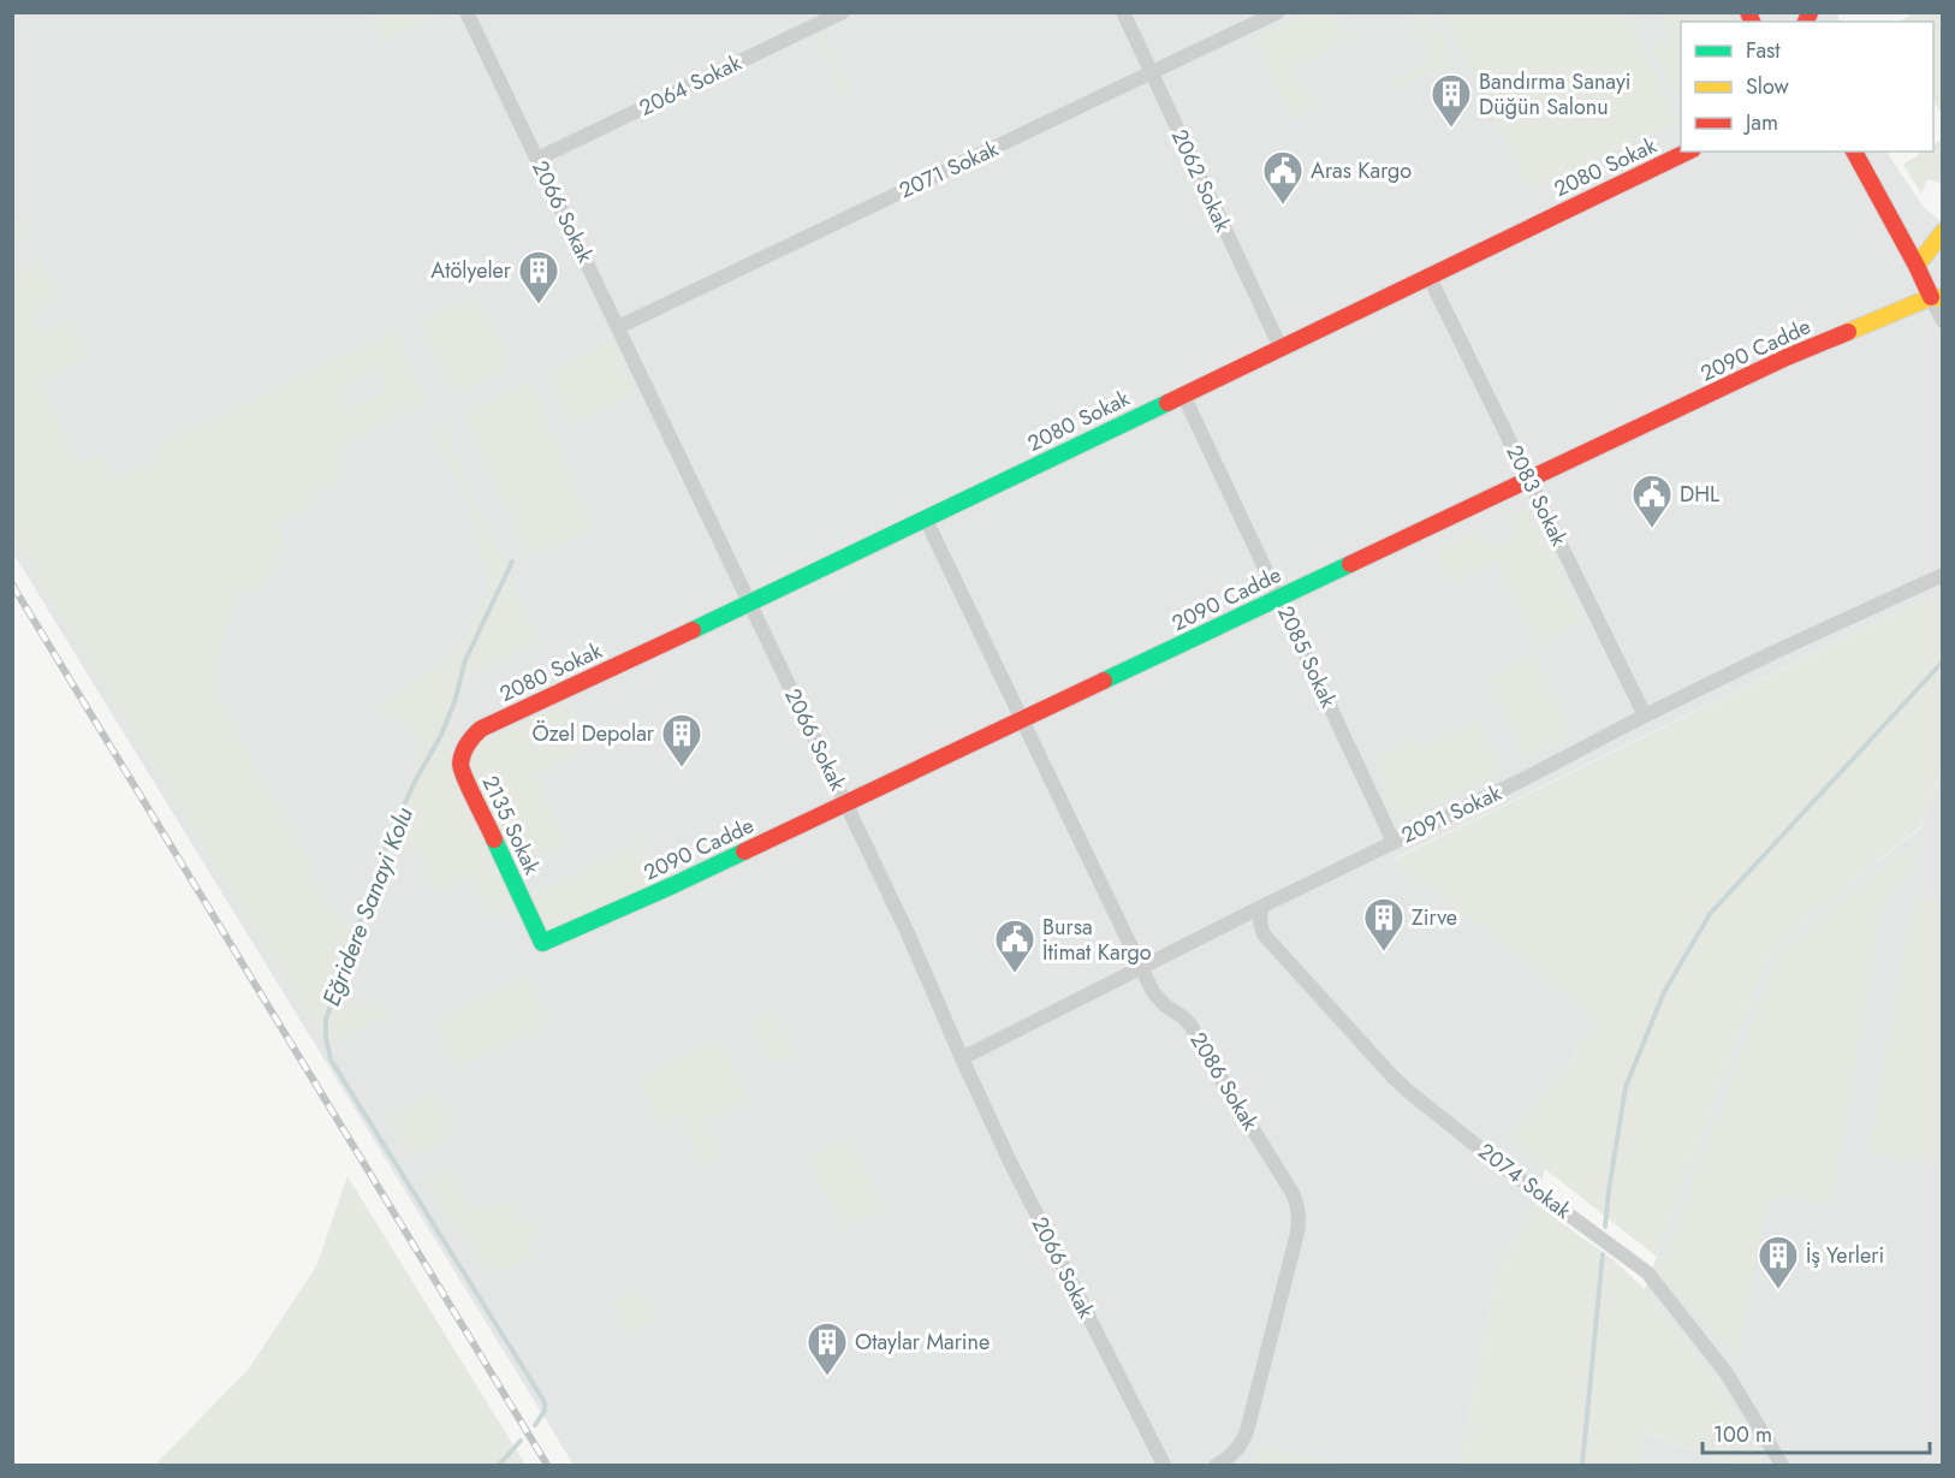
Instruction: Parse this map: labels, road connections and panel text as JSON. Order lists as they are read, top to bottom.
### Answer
{
  "streets": {
    "street": [
      "2064 Sokak",
      "2080 Sokak",
      "2071 Sokak",
      "2062 Sokak",
      "2066 Sokak",
      "2090 Cadde",
      "2083 Sokak",
      "2085 Sokak",
      "2091 Sokak",
      "2135 Sokak",
      "2086 Sokak",
      "2074 Sokak"
    ]
  },
  "crossings": [
    ["2064 Sokak", "2066 Sokak"],
    ["2080 Sokak", "2062 Sokak"],
    ["2080 Sokak", "2066 Sokak"],
    ["2080 Sokak", "2083 Sokak"],
    ["2080 Sokak", "2085 Sokak"],
    ["2080 Sokak", "2135 Sokak"],
    ["2080 Sokak", "2086 Sokak"],
    ["2071 Sokak", "2062 Sokak"],
    ["2071 Sokak", "2066 Sokak"],
    ["2066 Sokak", "2090 Cadde"],
    ["2066 Sokak", "2091 Sokak"],
    ["2090 Cadde", "2083 Sokak"],
    ["2090 Cadde", "2085 Sokak"],
    ["2090 Cadde", "2135 Sokak"],
    ["2090 Cadde", "2086 Sokak"],
    ["2083 Sokak", "2091 Sokak"],
    ["2085 Sokak", "2091 Sokak"],
    ["2091 Sokak", "2086 Sokak"],
    ["2091 Sokak", "2074 Sokak"]
  ],
  "water": ["Eğridere Sanayi Kolu"],
  "places": {
    "building": [
      "Bandırma Sanayi Düğün Salonu",
      "Atölyeler",
      "Özel Depolar",
      "Zirve",
      "İş Yerleri",
      "Otaylar Marine"
    ],
    "public building": ["Aras Kargo", "DHL", "Bursa İtimat Kargo"]
  },
  "legend": ["Fast", "Slow", "Jam"],
  "scale_bar": "100 m"
}
